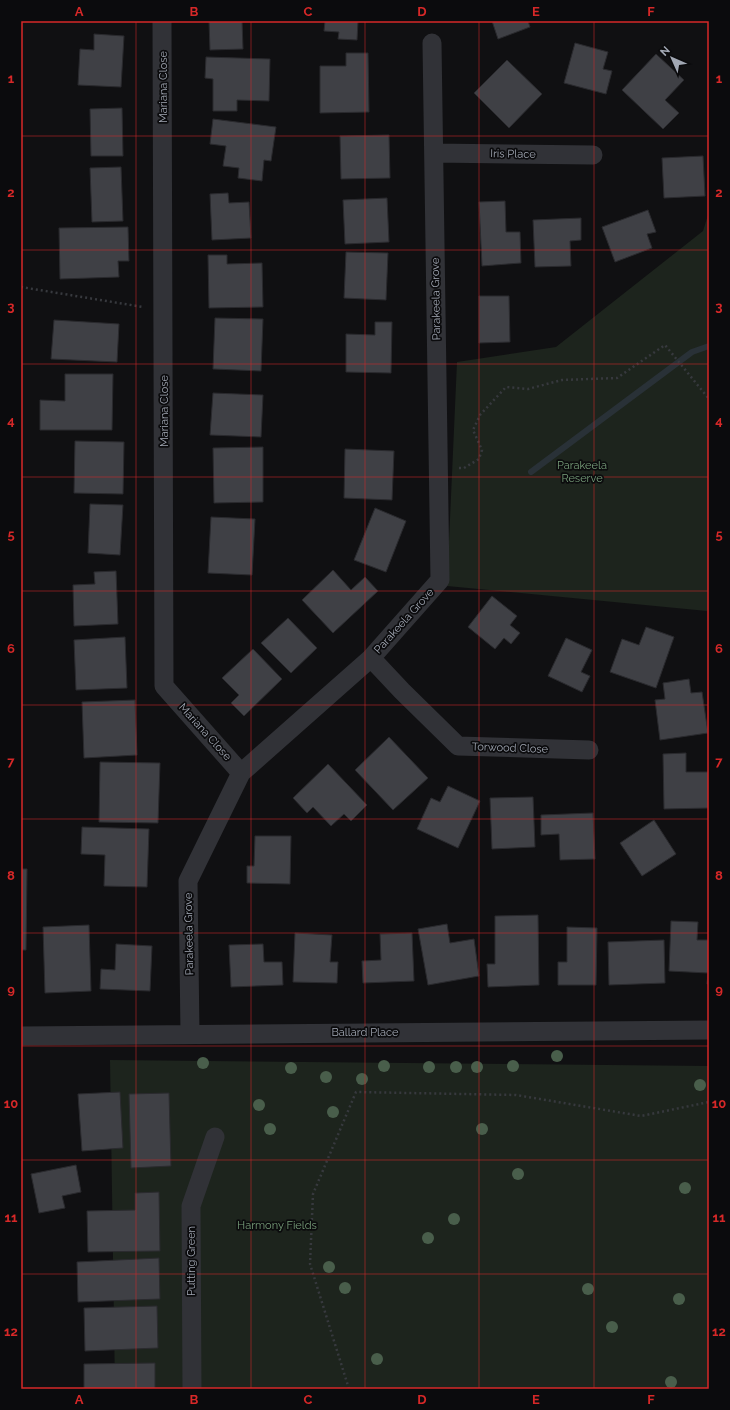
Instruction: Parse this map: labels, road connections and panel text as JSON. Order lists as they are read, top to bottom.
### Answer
{
  "streets": {
    "street": [
      "Mariana Close",
      "Iris Place",
      "Parakeela Grove",
      "Torwood Close",
      "Ballard Place",
      "Putting Green"
    ]
  },
  "crossings": [
    ["Mariana Close", "Parakeela Grove"],
    ["Iris Place", "Parakeela Grove"],
    ["Parakeela Grove", "Torwood Close"],
    ["Parakeela Grove", "Ballard Place"]
  ],
  "parks": ["Parakeela Reserve", "Harmony Fields"],
  "north": "top left",
  "grid": {
    "columns": [
      "A",
      "B",
      "C",
      "D",
      "E",
      "F"
    ],
    "rows": [
      "1",
      "2",
      "3",
      "4",
      "5",
      "6",
      "7",
      "8",
      "9",
      "10",
      "11",
      "12"
    ]
  }
}
